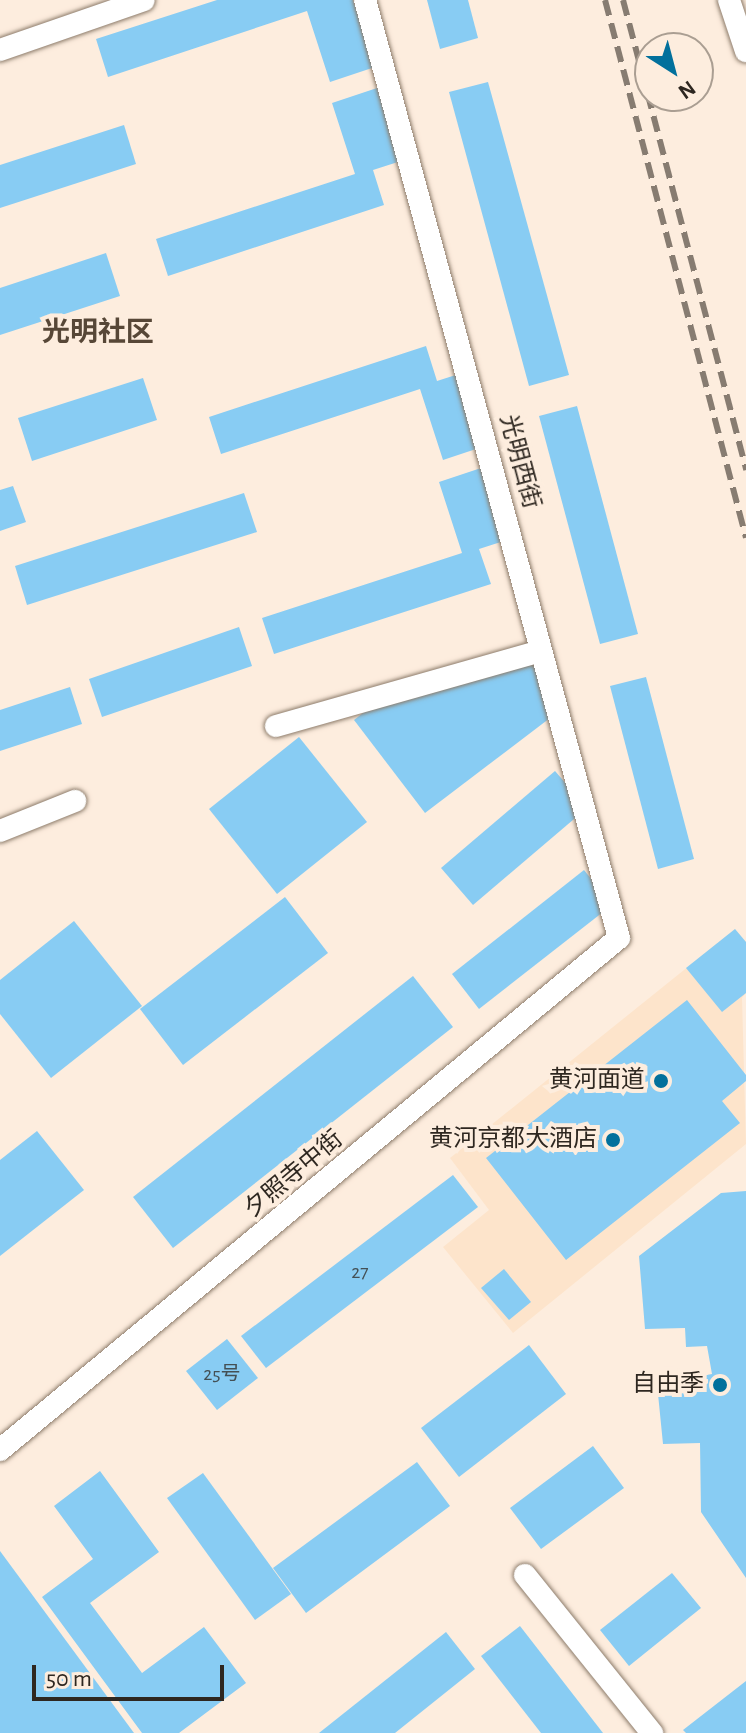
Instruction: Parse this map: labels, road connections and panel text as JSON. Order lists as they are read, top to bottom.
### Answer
{
  "streets": {
    "street": ["光明西街", "夕照寺中街"]
  },
  "crossings": [
    ["光明西街", "夕照寺中街"]
  ],
  "districts": ["光明社区"],
  "places": ["黄河面道", "黄河京都大酒店", "自由季"],
  "house_numbers": ["27", "25号"],
  "scale_bar": "50 m",
  "north": "bottom right"
}
